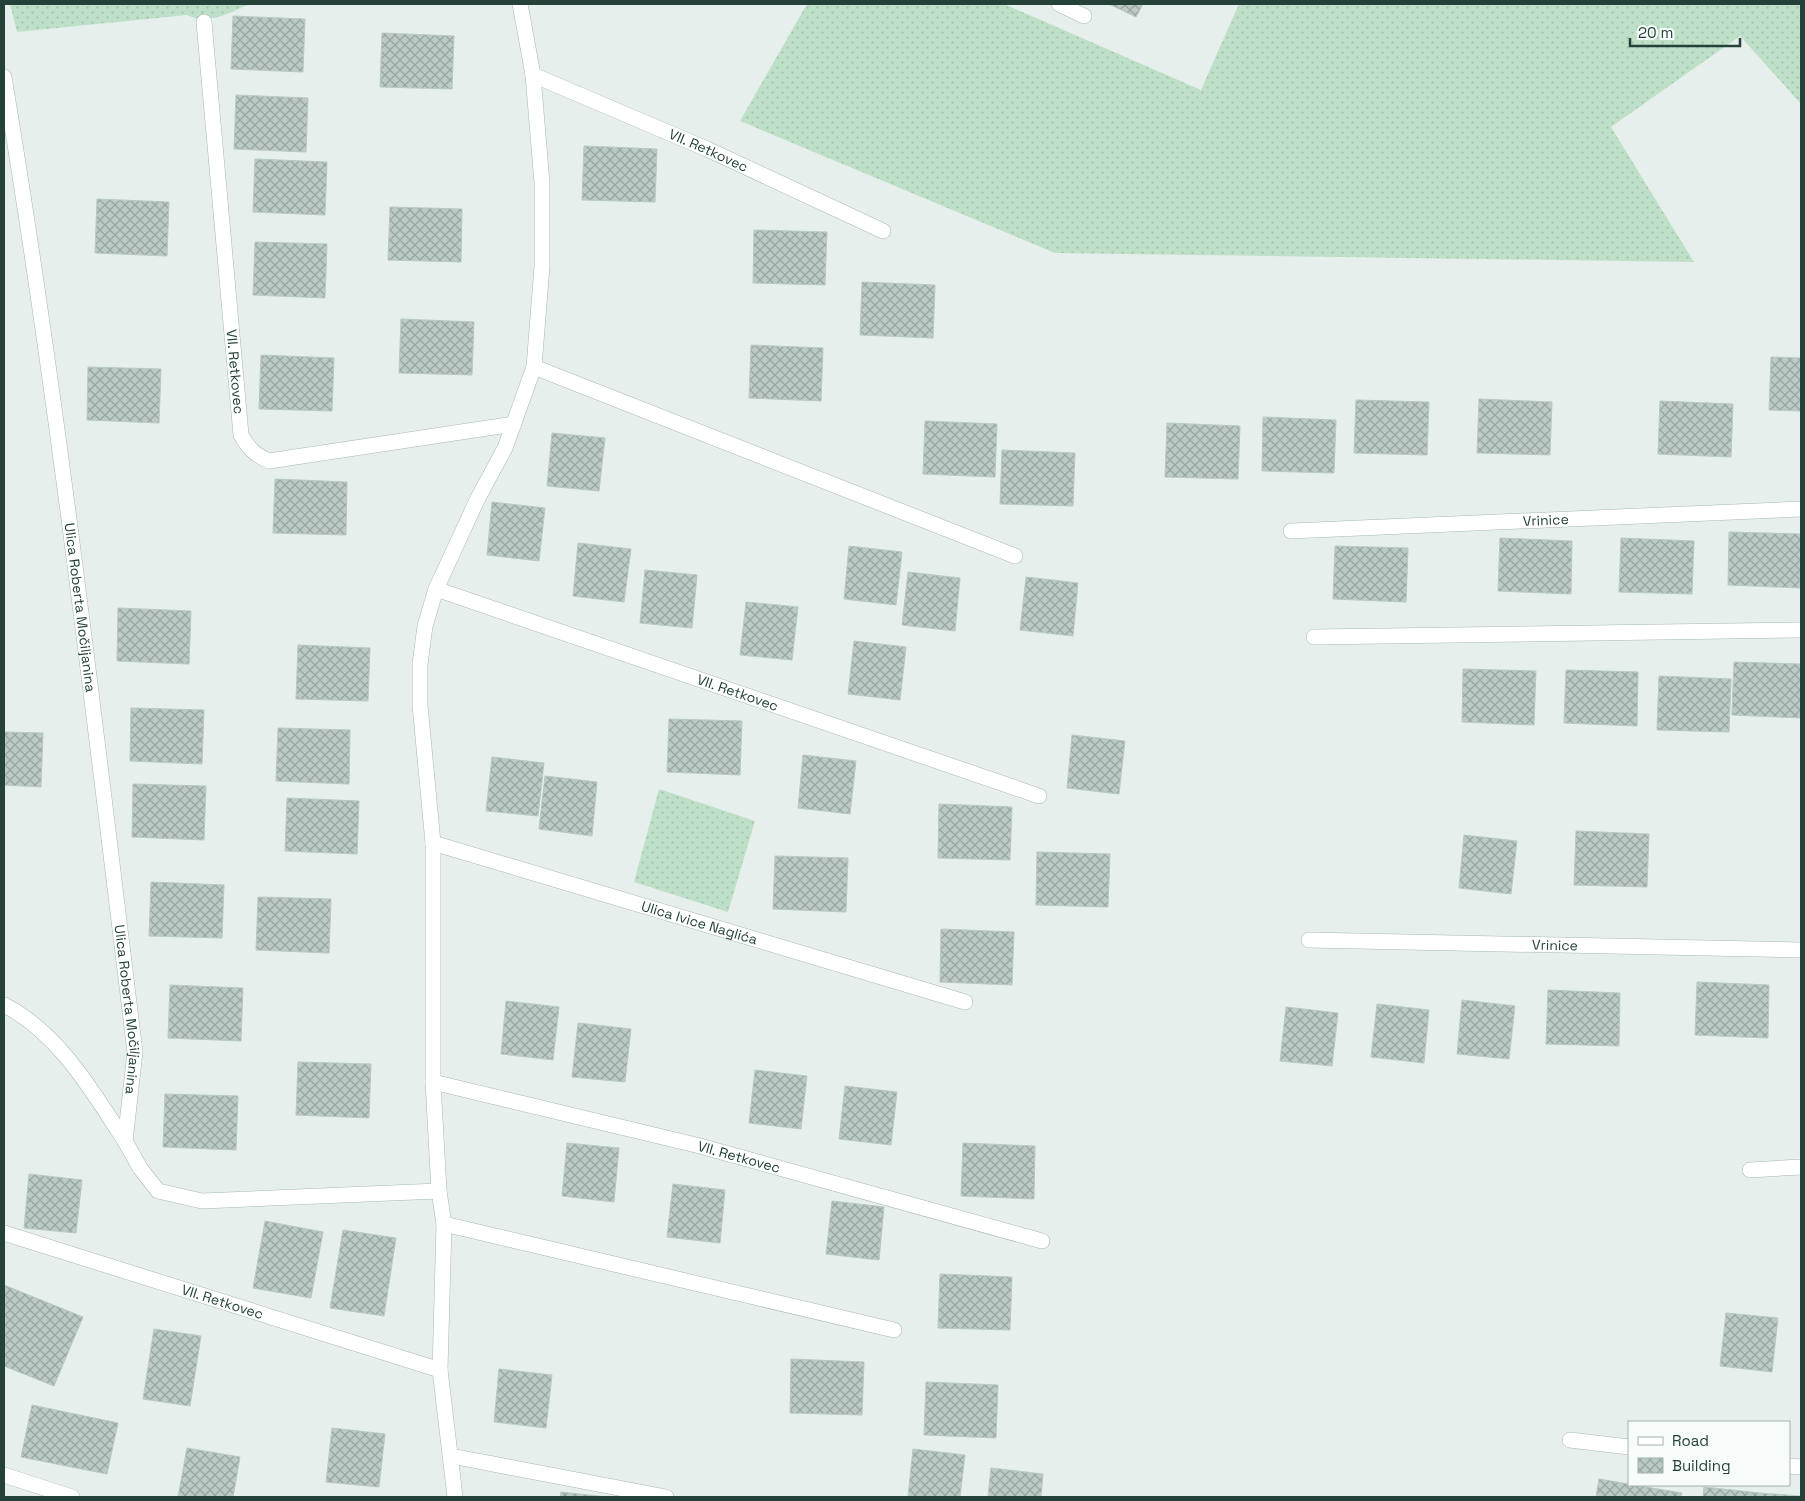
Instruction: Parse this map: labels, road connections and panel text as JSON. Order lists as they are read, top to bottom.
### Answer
{
  "streets": {
    "street": [
      "VII. Retkovec",
      "Vrinice",
      "Ulica Roberta Močiljanina",
      "Ulica Ivice Naglića"
    ]
  },
  "legend": ["Road", "Building"],
  "scale_bar": "20 m"
}
